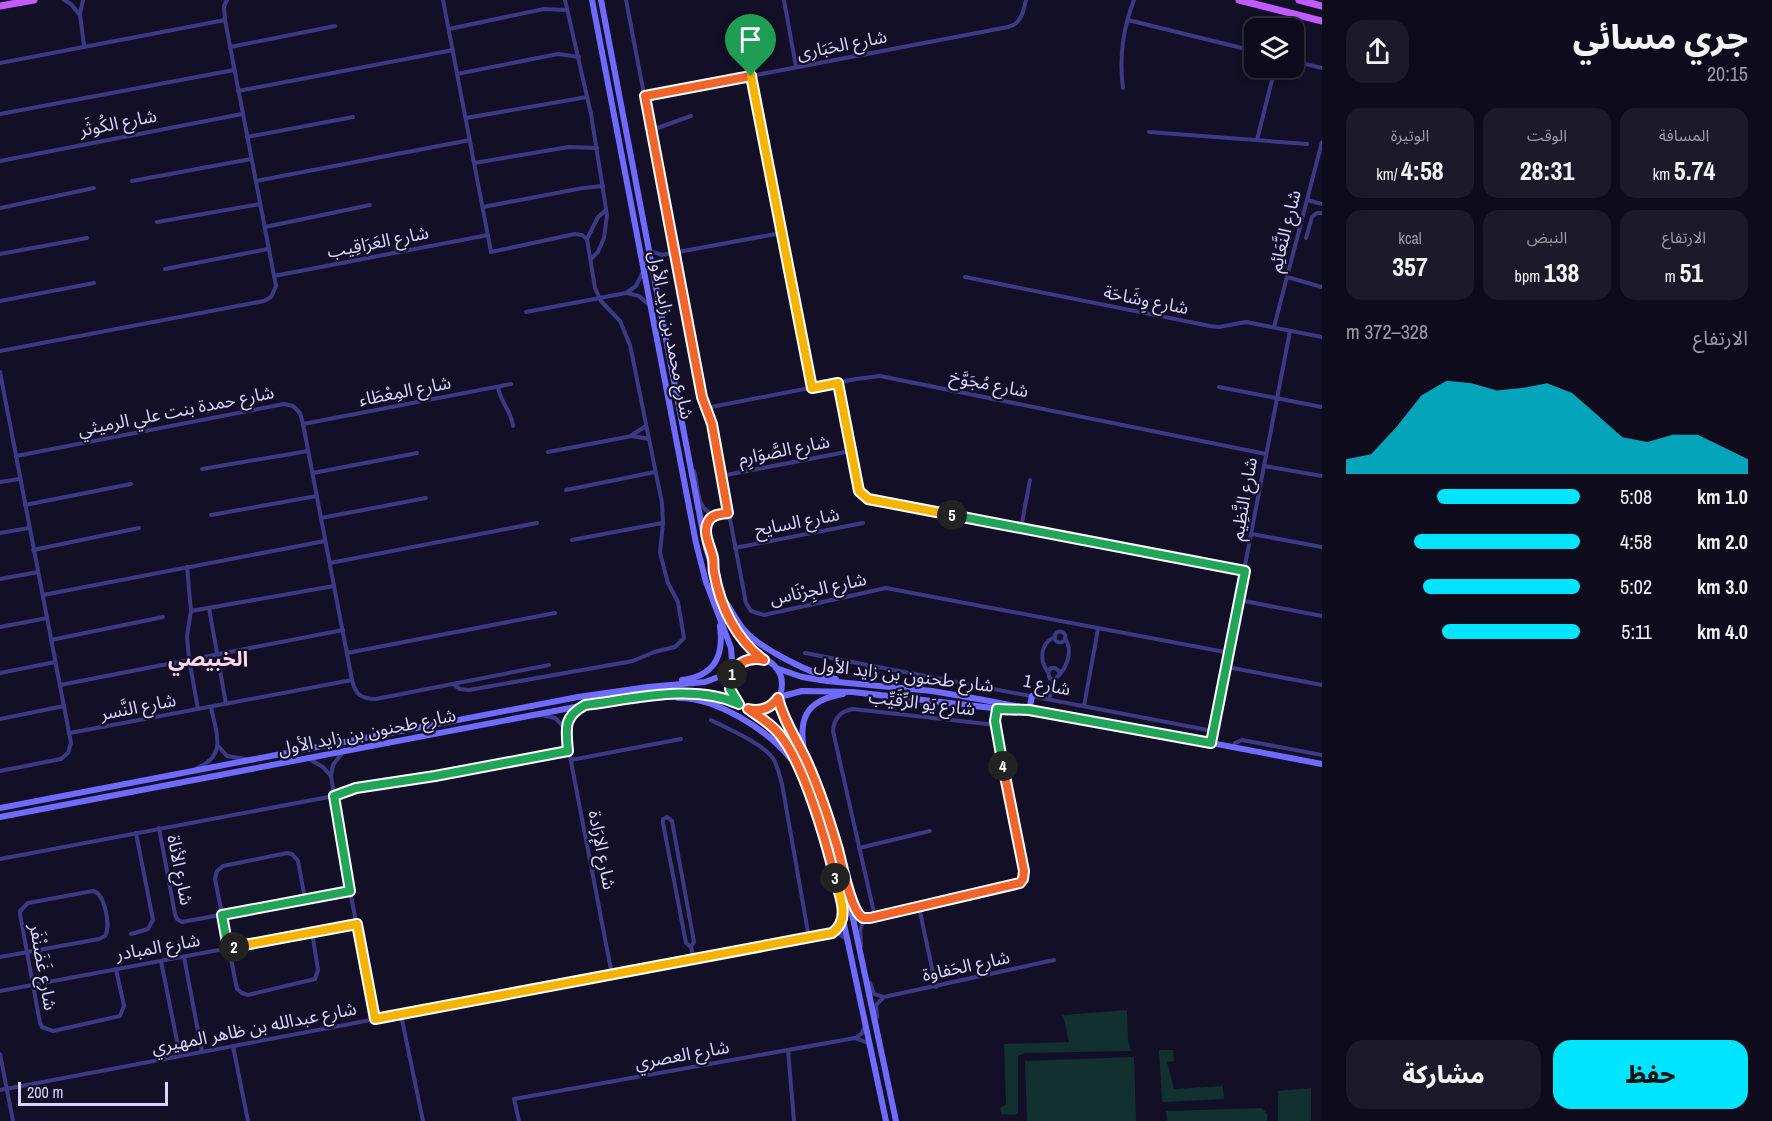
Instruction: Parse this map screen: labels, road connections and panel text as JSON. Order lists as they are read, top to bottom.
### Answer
{
  "streets": {
    "main road": ["شارع محمد بن زايد الأول", "شارع طحنون بن زايد الأول"],
    "street": [
      "شارع الحَبَارى",
      "شارع الكُوثَر",
      "شارع النَّعَائِم",
      "شارع العَرَاقِيب",
      "شارع وِشَاحَة",
      "شارع مُجَوَّخ",
      "شارع المِعْطَاء",
      "شارع حمدة بنت علي الرميثي",
      "شارع الصَّوَارِم",
      "شارع النَّظِيم",
      "شارع السايح",
      "شارع الجِرْنَاس",
      "شارع 1",
      "شارع يَو الرِّقَيِّب",
      "شارع النَّسر",
      "شارع الإرَادة",
      "شارع الأناة",
      "شارع المبادر",
      "شارع الحَفاوة",
      "شارع غَضَنْفَر",
      "شارع عبدالله بن ظاهر المهيري",
      "شارع العصري"
    ]
  },
  "crossings": [
    ["شارع الحَبَارى", "شارع الجِرْنَاس"],
    ["شارع النَّعَائِم", "شارع وِشَاحَة"],
    ["شارع وِشَاحَة", "شارع النَّظِيم"],
    ["شارع محمد بن زايد الأول", "شارع طحنون بن زايد الأول"],
    ["شارع مُجَوَّخ", "شارع النَّظِيم"],
    ["شارع مُجَوَّخ", "شارع الجِرْنَاس"],
    ["شارع المِعْطَاء", "شارع حمدة بنت علي الرميثي"],
    ["شارع الصَّوَارِم", "شارع الجِرْنَاس"],
    ["شارع النَّظِيم", "شارع طحنون بن زايد الأول"],
    ["شارع النَّظِيم", "شارع 1"],
    ["شارع السايح", "شارع الجِرْنَاس"],
    ["شارع الإرَادة", "شارع عبدالله بن ظاهر المهيري"],
    ["شارع المبادر", "شارع غَضَنْفَر"]
  ],
  "districts": ["الخبيصي"],
  "scale_bar": "200 m",
  "page": {
    "heading": ["جري مسائي", "20:15"],
    "stats": [
      ["المسافة", "5.74 km"],
      ["الوقت", "28:31"],
      ["الوتيرة", "4:58 /km"],
      ["الارتفاع", "51 m"],
      ["النبض", "138 bpm"],
      ["kcal", "357"]
    ],
    "chart": ["الارتفاع", "328–372 m"],
    "list": [
      {
        "name": "1.0 km",
        "note": "5:08"
      },
      {
        "name": "2.0 km",
        "note": "4:58"
      },
      {
        "name": "3.0 km",
        "note": "5:02"
      },
      {
        "name": "4.0 km",
        "note": "5:11"
      }
    ],
    "pins": [
      "5",
      "1",
      "4",
      "3",
      "2"
    ],
    "buttons": ["حفظ", "مشاركة"],
    "scale": "200 m"
  }
}
